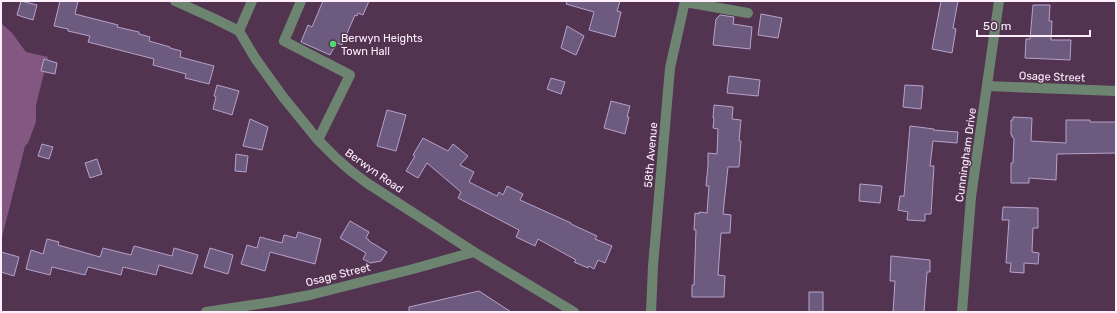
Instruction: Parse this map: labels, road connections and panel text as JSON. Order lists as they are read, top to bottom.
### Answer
{
  "streets": {
    "street": [
      "Osage Street",
      "58th Avenue",
      "Cunningham Drive",
      "Berwyn Road"
    ]
  },
  "crossings": [
    ["Osage Street", "Cunningham Drive"],
    ["Osage Street", "Berwyn Road"]
  ],
  "places": ["Berwyn Heights Town Hall"],
  "scale_bar": "50 m"
}
